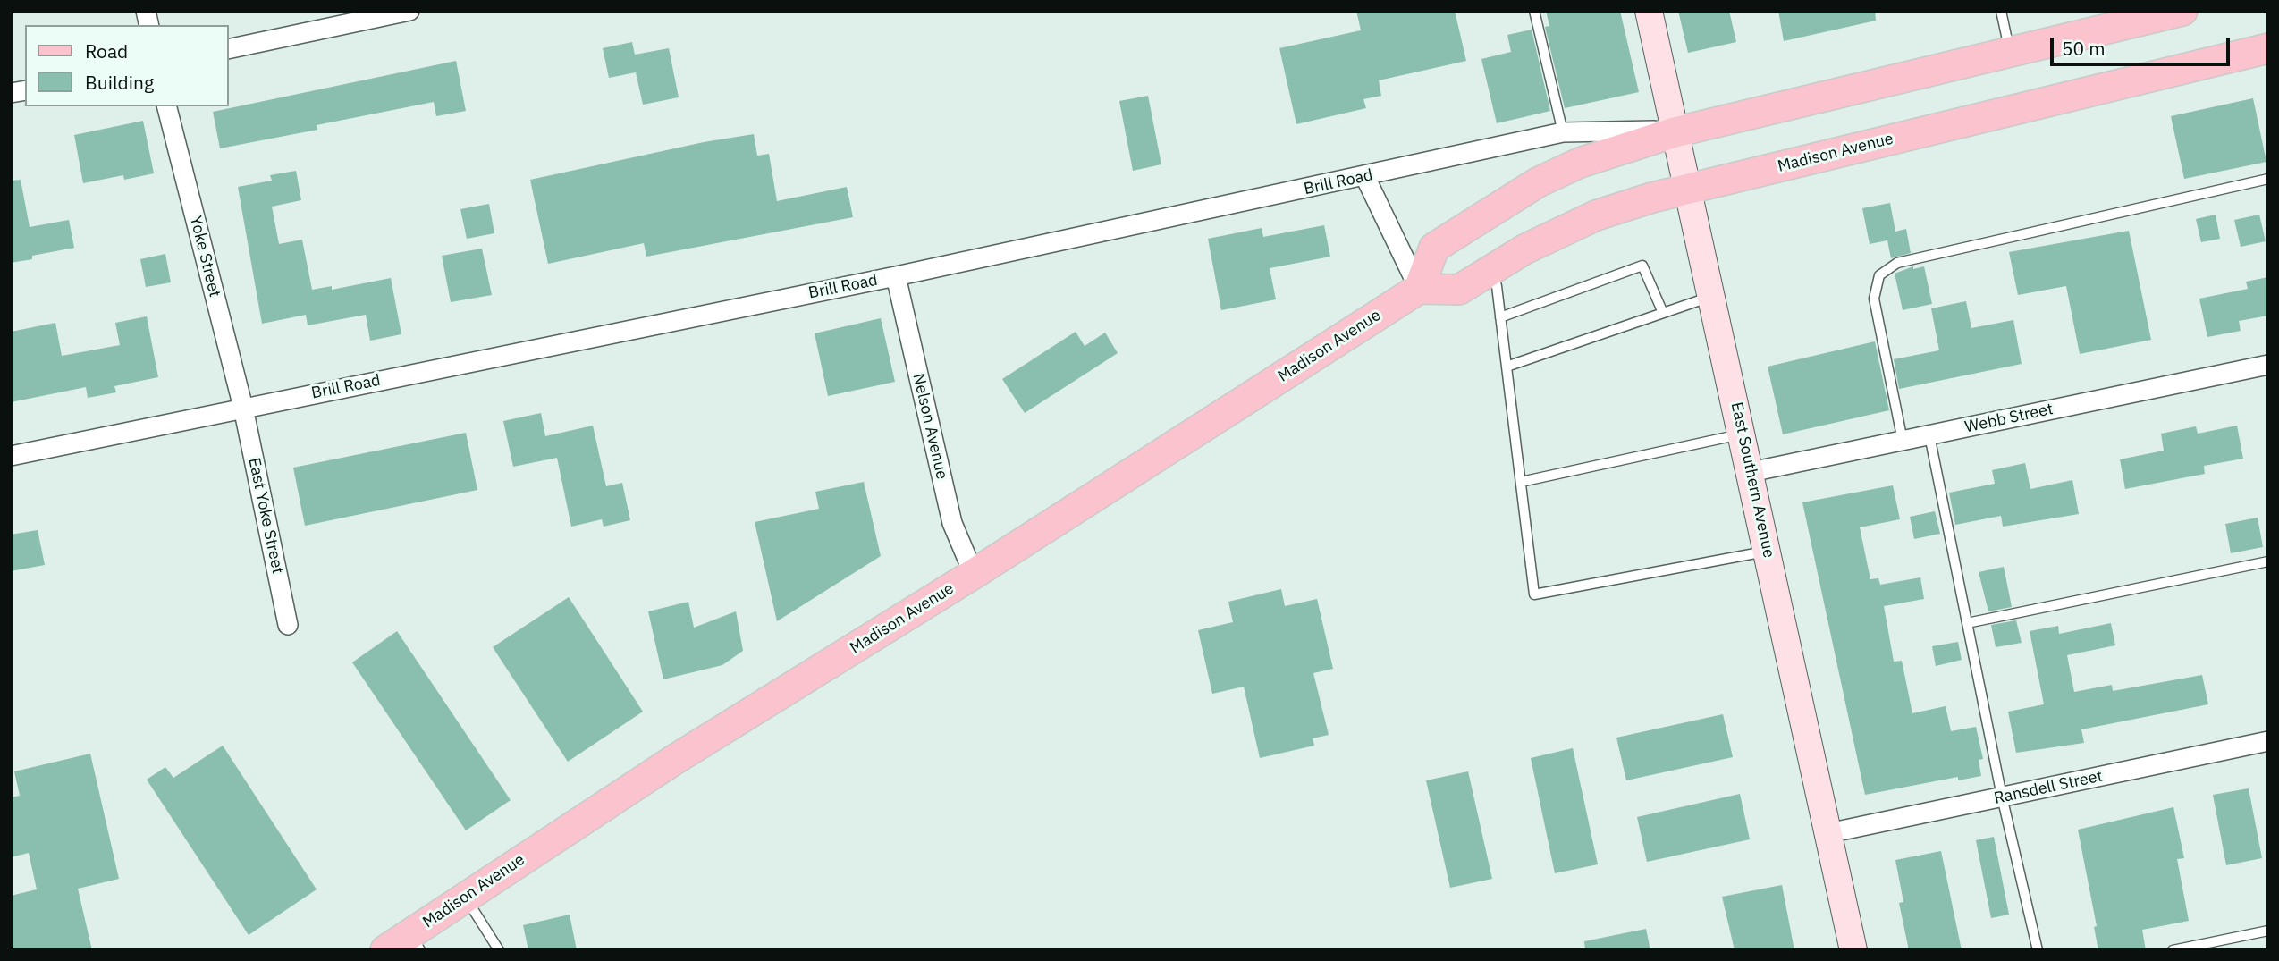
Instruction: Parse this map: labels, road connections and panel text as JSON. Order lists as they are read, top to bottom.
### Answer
{
  "streets": {
    "main road": ["Madison Avenue"],
    "street": [
      "Brill Road",
      "Yoke Street",
      "Webb Street",
      "Nelson Avenue",
      "East Southern Avenue",
      "East Yoke Street",
      "Ransdell Street"
    ]
  },
  "crossings": [
    ["Madison Avenue", "Nelson Avenue"],
    ["Madison Avenue", "East Southern Avenue"],
    ["Brill Road", "Yoke Street"],
    ["Brill Road", "Nelson Avenue"],
    ["Brill Road", "East Southern Avenue"],
    ["Brill Road", "East Yoke Street"],
    ["Yoke Street", "East Yoke Street"],
    ["Webb Street", "East Southern Avenue"],
    ["East Southern Avenue", "Ransdell Street"]
  ],
  "legend": ["Road", "Building"],
  "scale_bar": "50 m"
}
